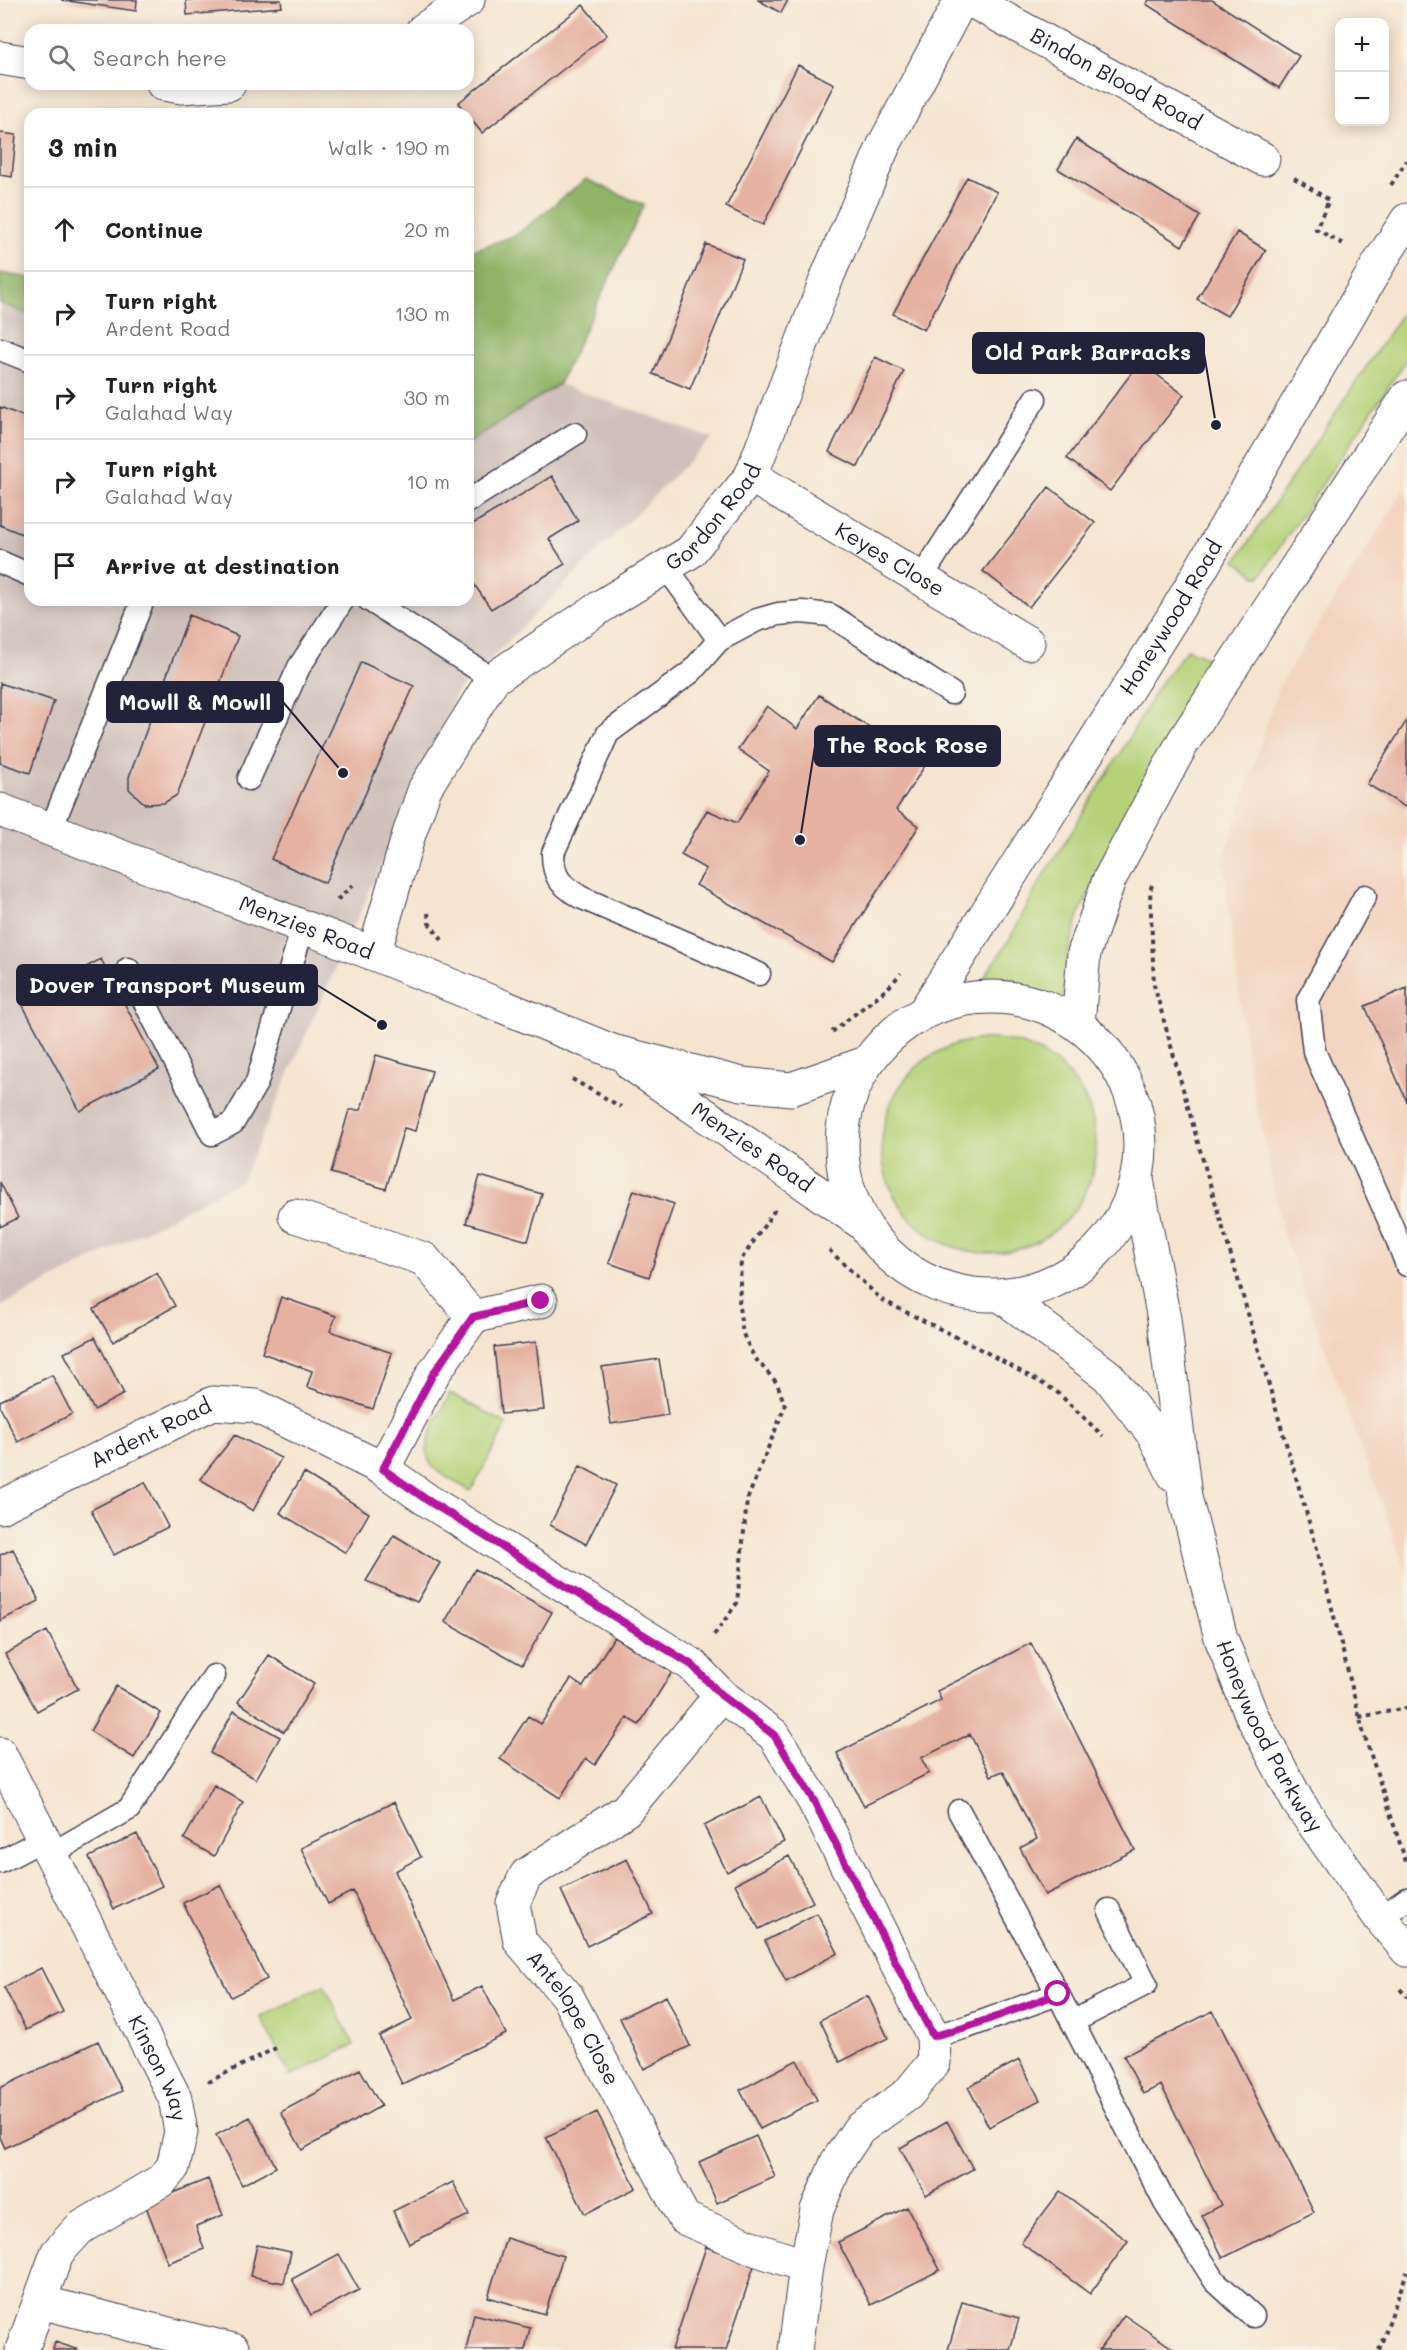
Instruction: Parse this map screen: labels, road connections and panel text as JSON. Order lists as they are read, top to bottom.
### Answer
{
  "streets": {
    "street": [
      "Bindon Blood Road",
      "Gordon Road",
      "Keyes Close",
      "Honeywood Road",
      "Menzies Road",
      "Ardent Road",
      "Honeywood Parkway",
      "Antelope Close",
      "Kinson Way"
    ]
  },
  "crossings": [
    ["Gordon Road", "Keyes Close"],
    ["Gordon Road", "Menzies Road"],
    ["Ardent Road", "Antelope Close"]
  ],
  "places": [
    "Old Park Barracks",
    "Mowll & Mowll",
    "The Rock Rose",
    "Dover Transport Museum"
  ],
  "page": {
    "map_buttons": ["+", "−"],
    "search": "Search here",
    "heading": ["3 min", "Walk · 190 m"],
    "list": [
      ["Continue", "20 m"],
      ["Turn right", "Ardent Road", "130 m"],
      ["Turn right", "Galahad Way", "30 m"],
      ["Turn right", "Galahad Way", "10 m"],
      "Arrive at destination"
    ]
  }
}
